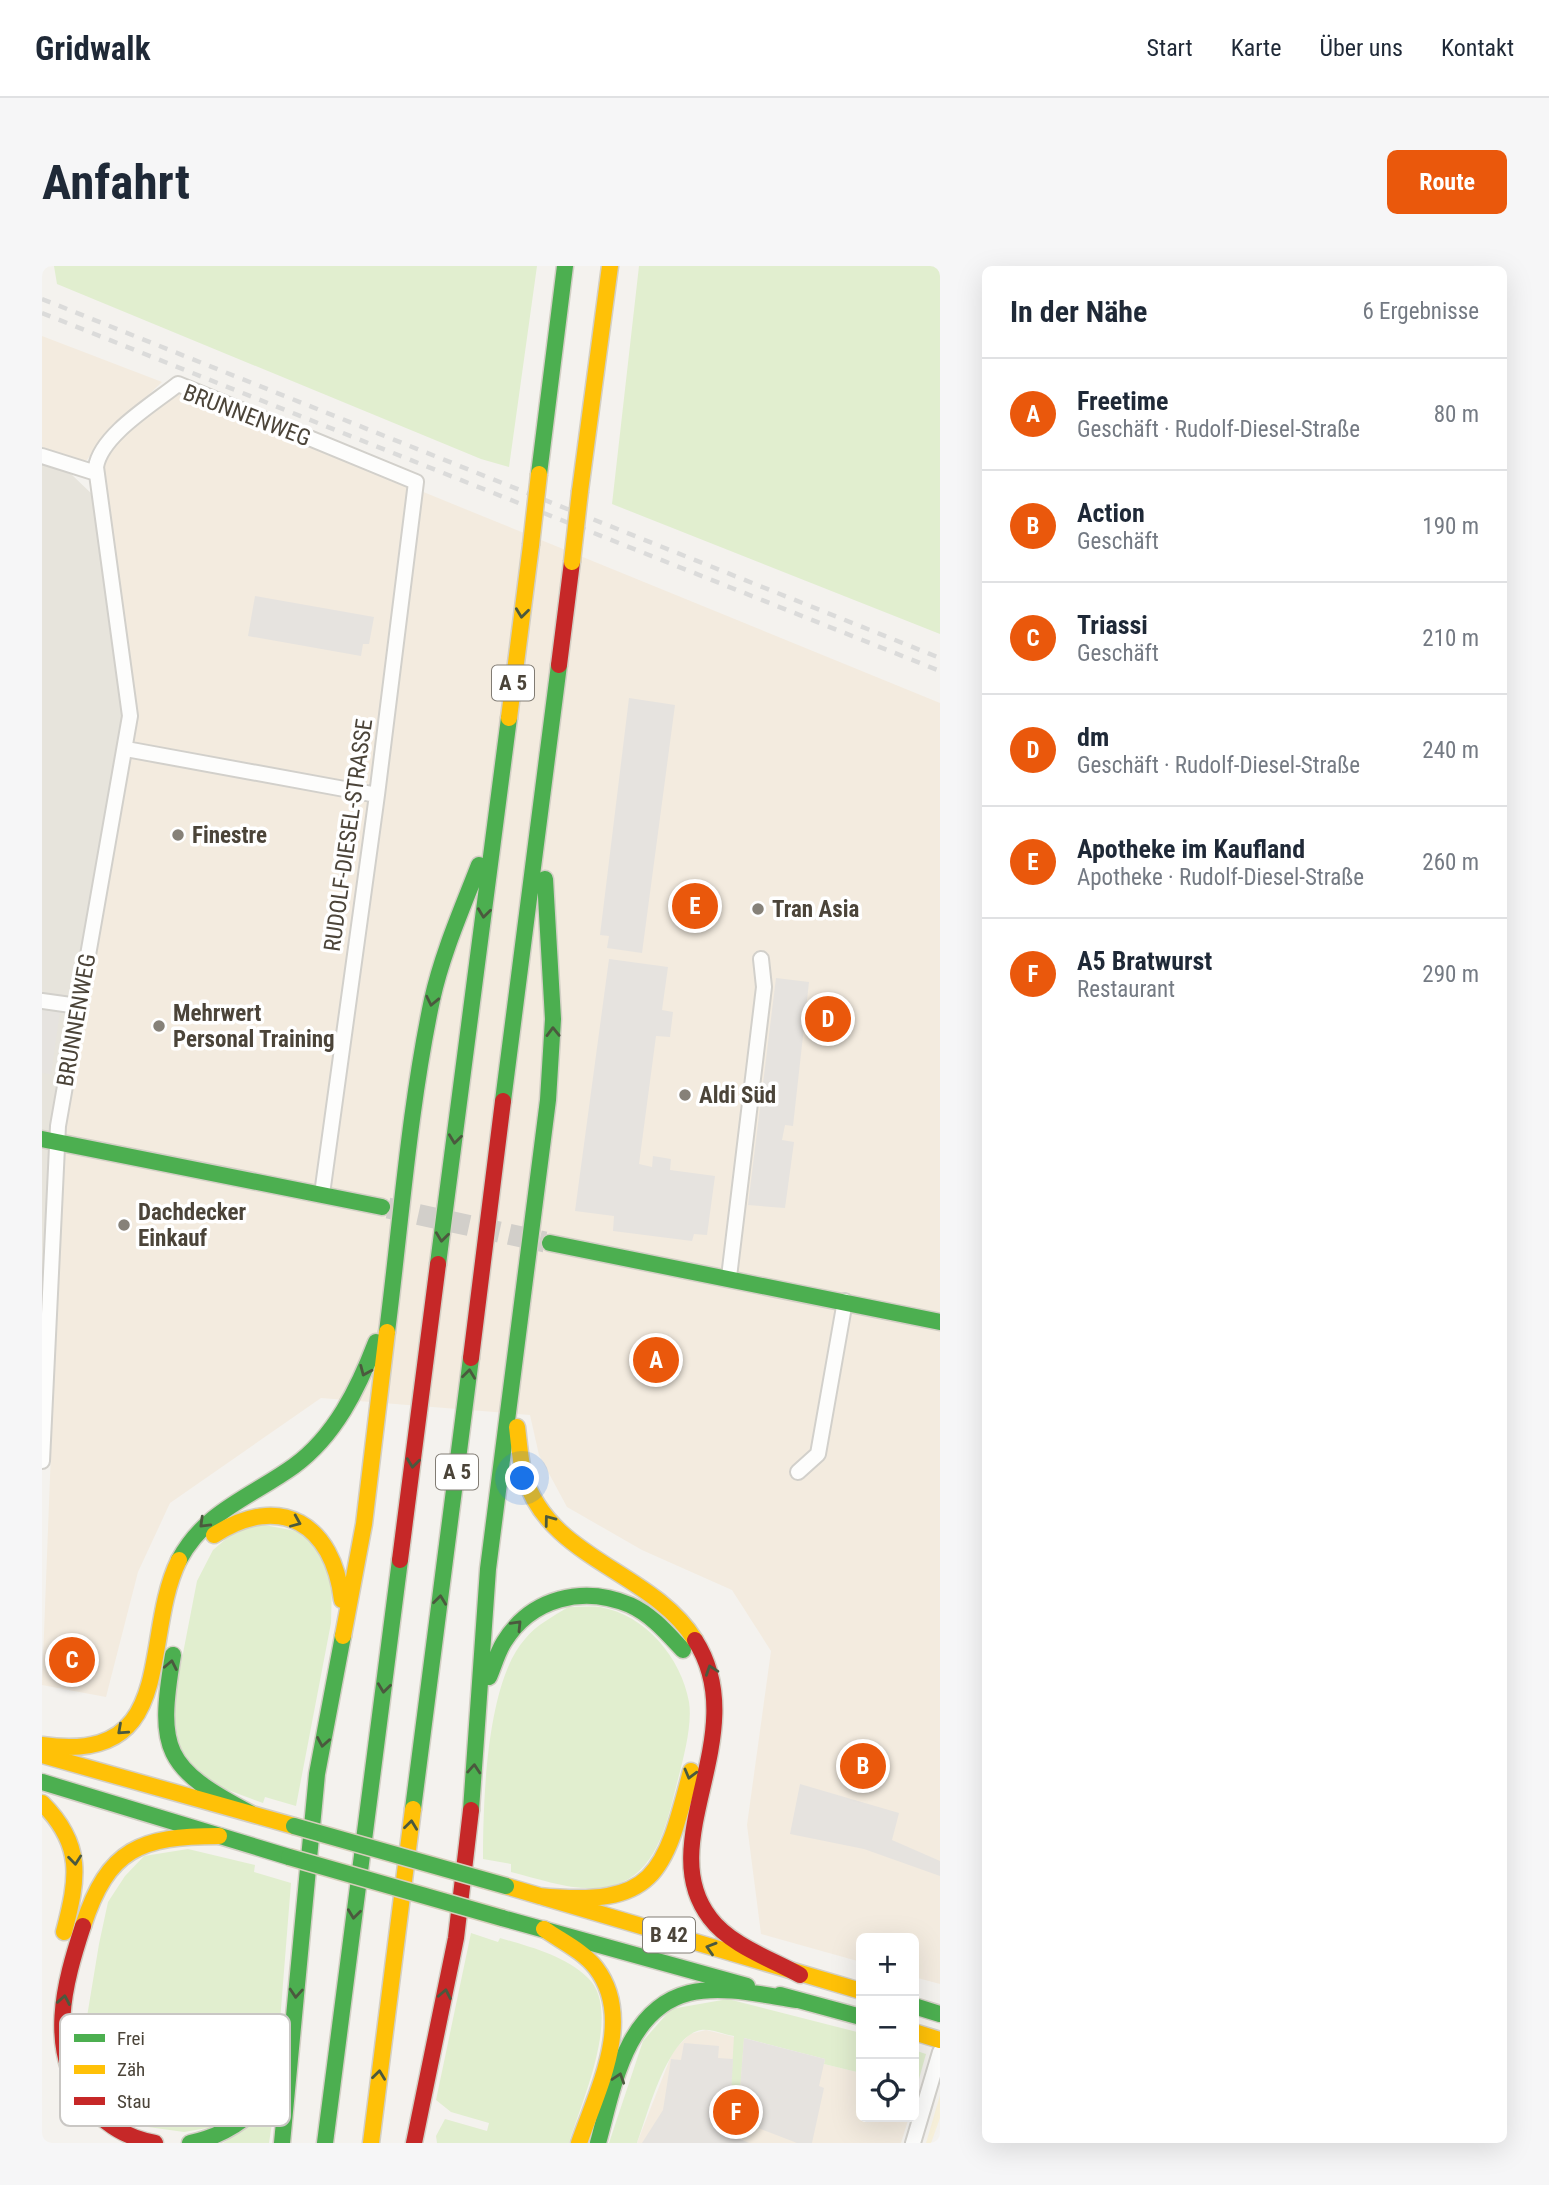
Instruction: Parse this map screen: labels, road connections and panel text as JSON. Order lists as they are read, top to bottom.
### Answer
{
  "streets": {
    "main road": ["A 5", "B 42"],
    "street": ["BRUNNENWEG", "RUDOLF-DIESEL-STRASSE"]
  },
  "crossings": [
    ["BRUNNENWEG", "RUDOLF-DIESEL-STRASSE"],
    ["A 5", "B 42"]
  ],
  "places": [
    "Finestre",
    "Tran Asia",
    "Mehrwert Personal Training",
    "Aldi Süd",
    "Dachdecker Einkauf"
  ],
  "legend": ["Frei", "Zäh", "Stau"],
  "page": {
    "header": "Gridwalk",
    "nav": [
      "Start",
      "Karte",
      "Über uns",
      "Kontakt"
    ],
    "buttons": "Route",
    "title": "Anfahrt",
    "heading": ["In der Nähe", "6 Ergebnisse"],
    "list": [
      {
        "mark": "A",
        "name": "Freetime",
        "note": "Geschäft · Rudolf-Diesel-Straße",
        "value": "80 m"
      },
      {
        "mark": "B",
        "name": "Action",
        "note": "Geschäft",
        "value": "190 m"
      },
      {
        "mark": "C",
        "name": "Triassi",
        "note": "Geschäft",
        "value": "210 m"
      },
      {
        "mark": "D",
        "name": "dm",
        "note": "Geschäft · Rudolf-Diesel-Straße",
        "value": "240 m"
      },
      {
        "mark": "E",
        "name": "Apotheke im Kaufland",
        "note": "Apotheke · Rudolf-Diesel-Straße",
        "value": "260 m"
      },
      {
        "mark": "F",
        "name": "A5 Bratwurst",
        "note": "Restaurant",
        "value": "290 m"
      }
    ],
    "pins": [
      "E",
      "D",
      "A",
      "C",
      "B",
      "F"
    ],
    "map_buttons": ["+", "−"]
  }
}
